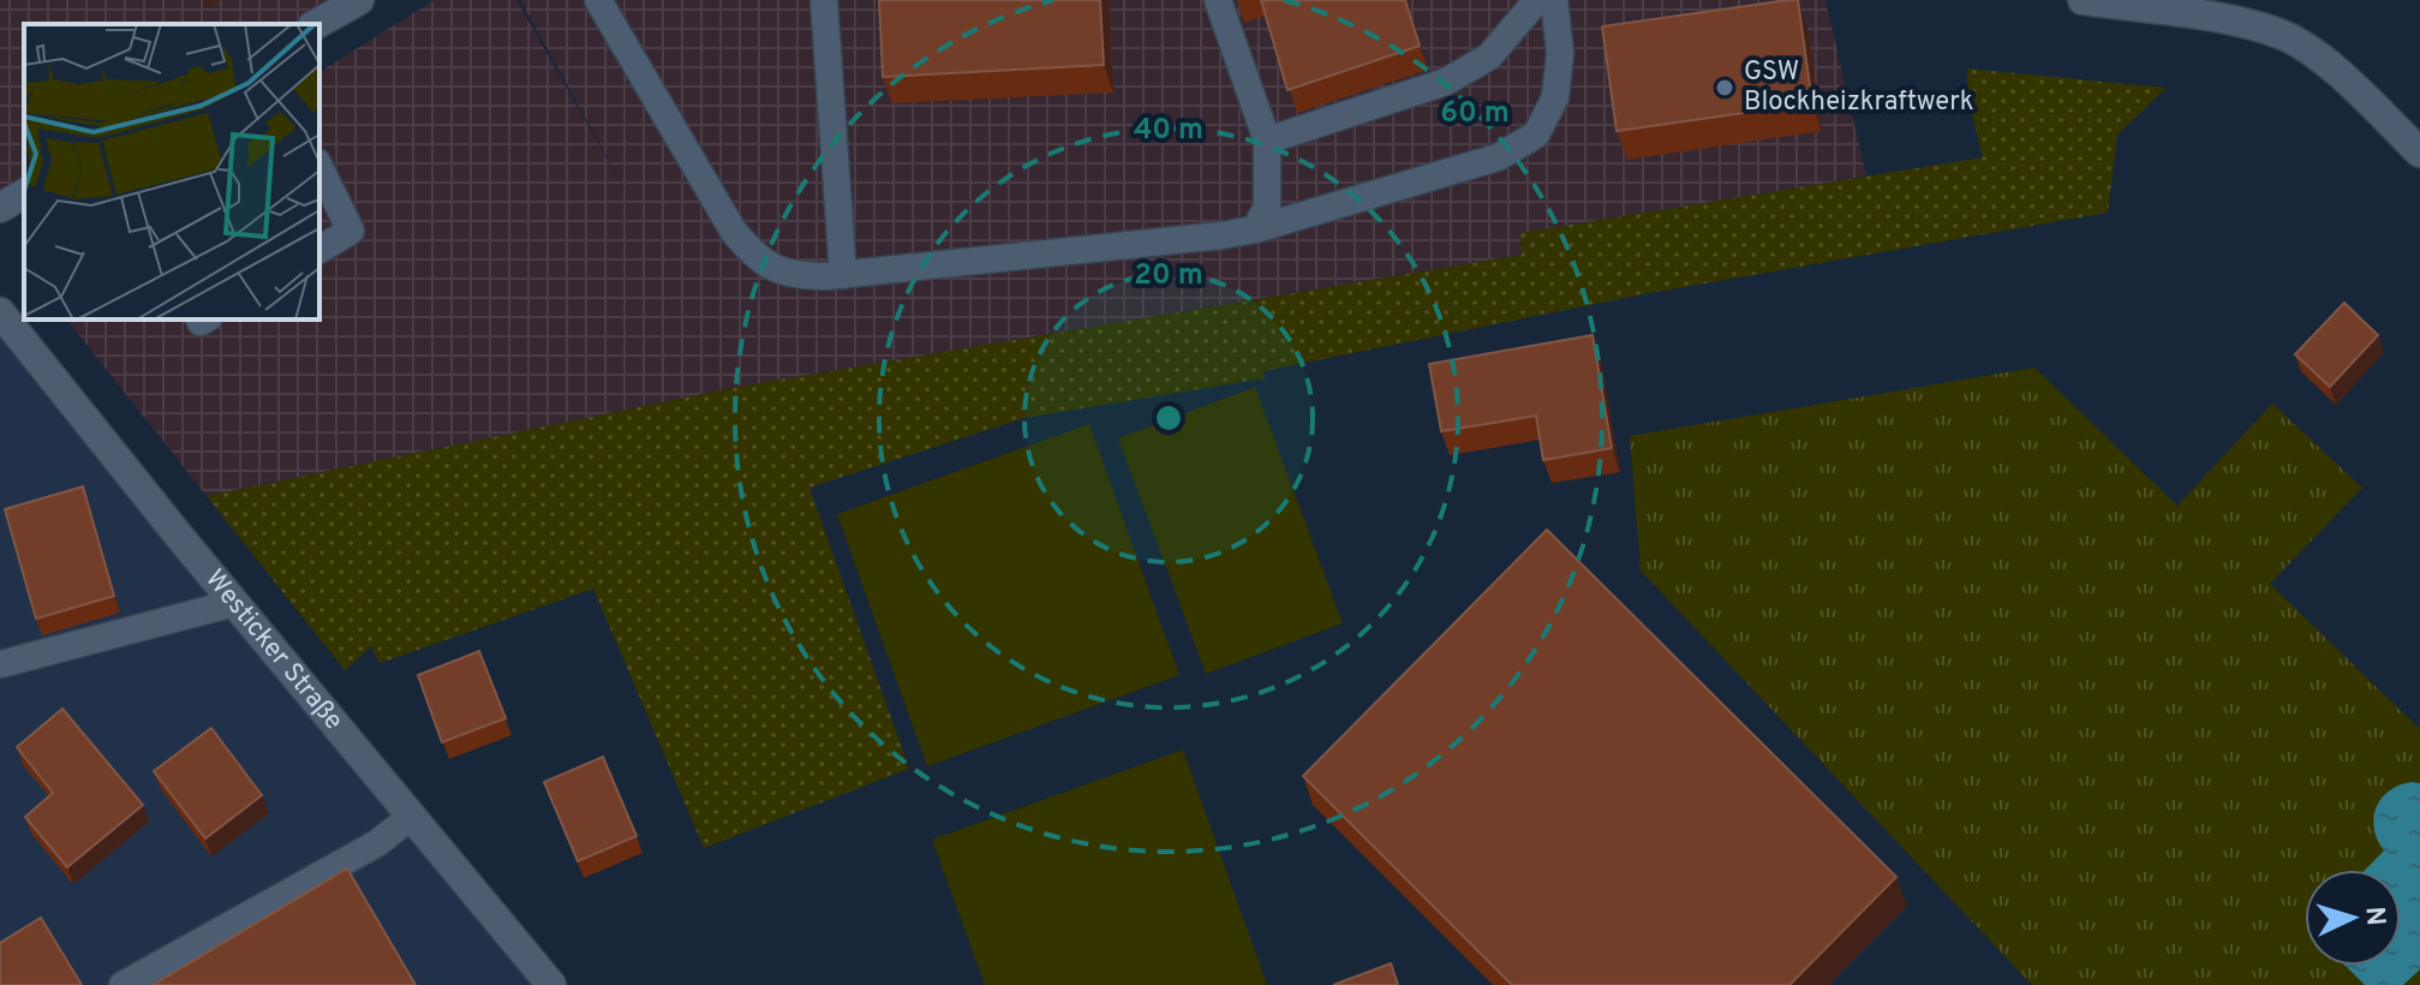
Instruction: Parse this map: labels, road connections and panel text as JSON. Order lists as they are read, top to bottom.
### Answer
{
  "streets": {
    "street": ["Westicker Straße"]
  },
  "places": ["GSW Blockheizkraftwerk"],
  "north": "right",
  "rings": ["60 m", "40 m", "20 m"]
}
